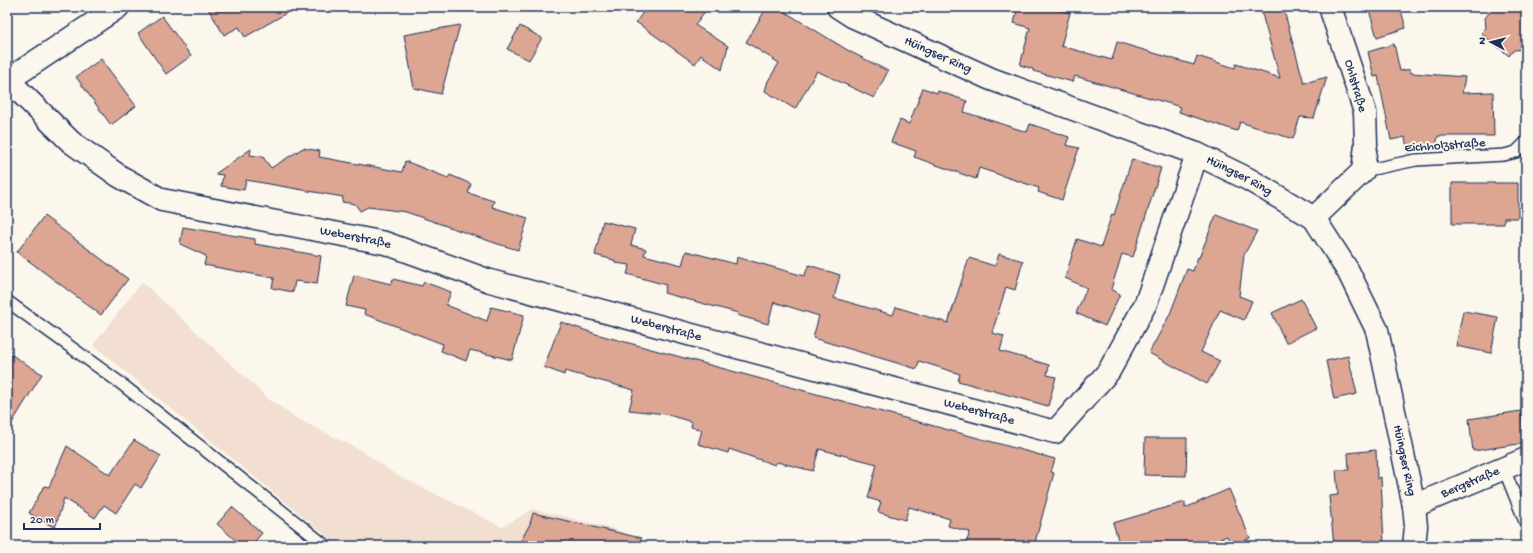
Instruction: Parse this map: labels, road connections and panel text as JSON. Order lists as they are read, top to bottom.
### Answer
{
  "streets": {
    "street": [
      "Hüingser Ring",
      "Ohlstraße",
      "Weberstraße",
      "Bergstraße"
    ],
    "lane": ["Eichholzstraße"]
  },
  "crossings": [
    ["Hüingser Ring", "Weberstraße"],
    ["Hüingser Ring", "Bergstraße"],
    ["Ohlstraße", "Eichholzstraße"]
  ],
  "scale_bar": "20 m",
  "north": "left"
}
